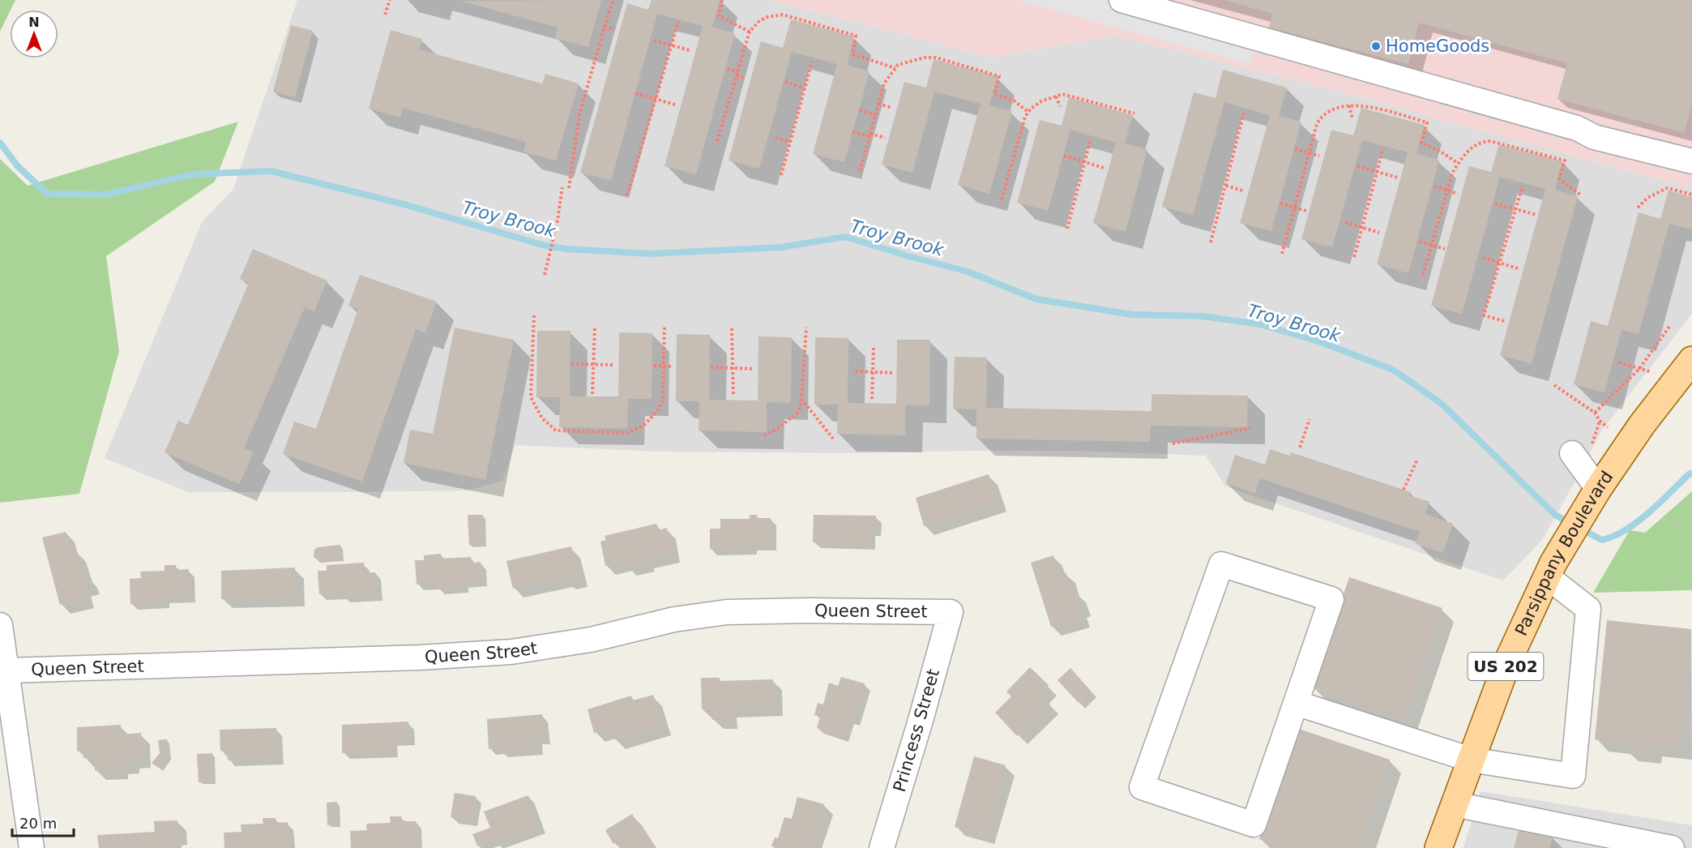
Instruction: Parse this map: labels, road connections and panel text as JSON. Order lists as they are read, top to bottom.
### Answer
{
  "streets": {
    "main road": ["Parsippany Boulevard", "US 202"],
    "street": ["Queen Street", "Princess Street"]
  },
  "crossings": [
    ["Queen Street", "Princess Street"]
  ],
  "water": ["Troy Brook"],
  "places": ["HomeGoods"],
  "scale_bar": "20 m",
  "north": "top"
}
